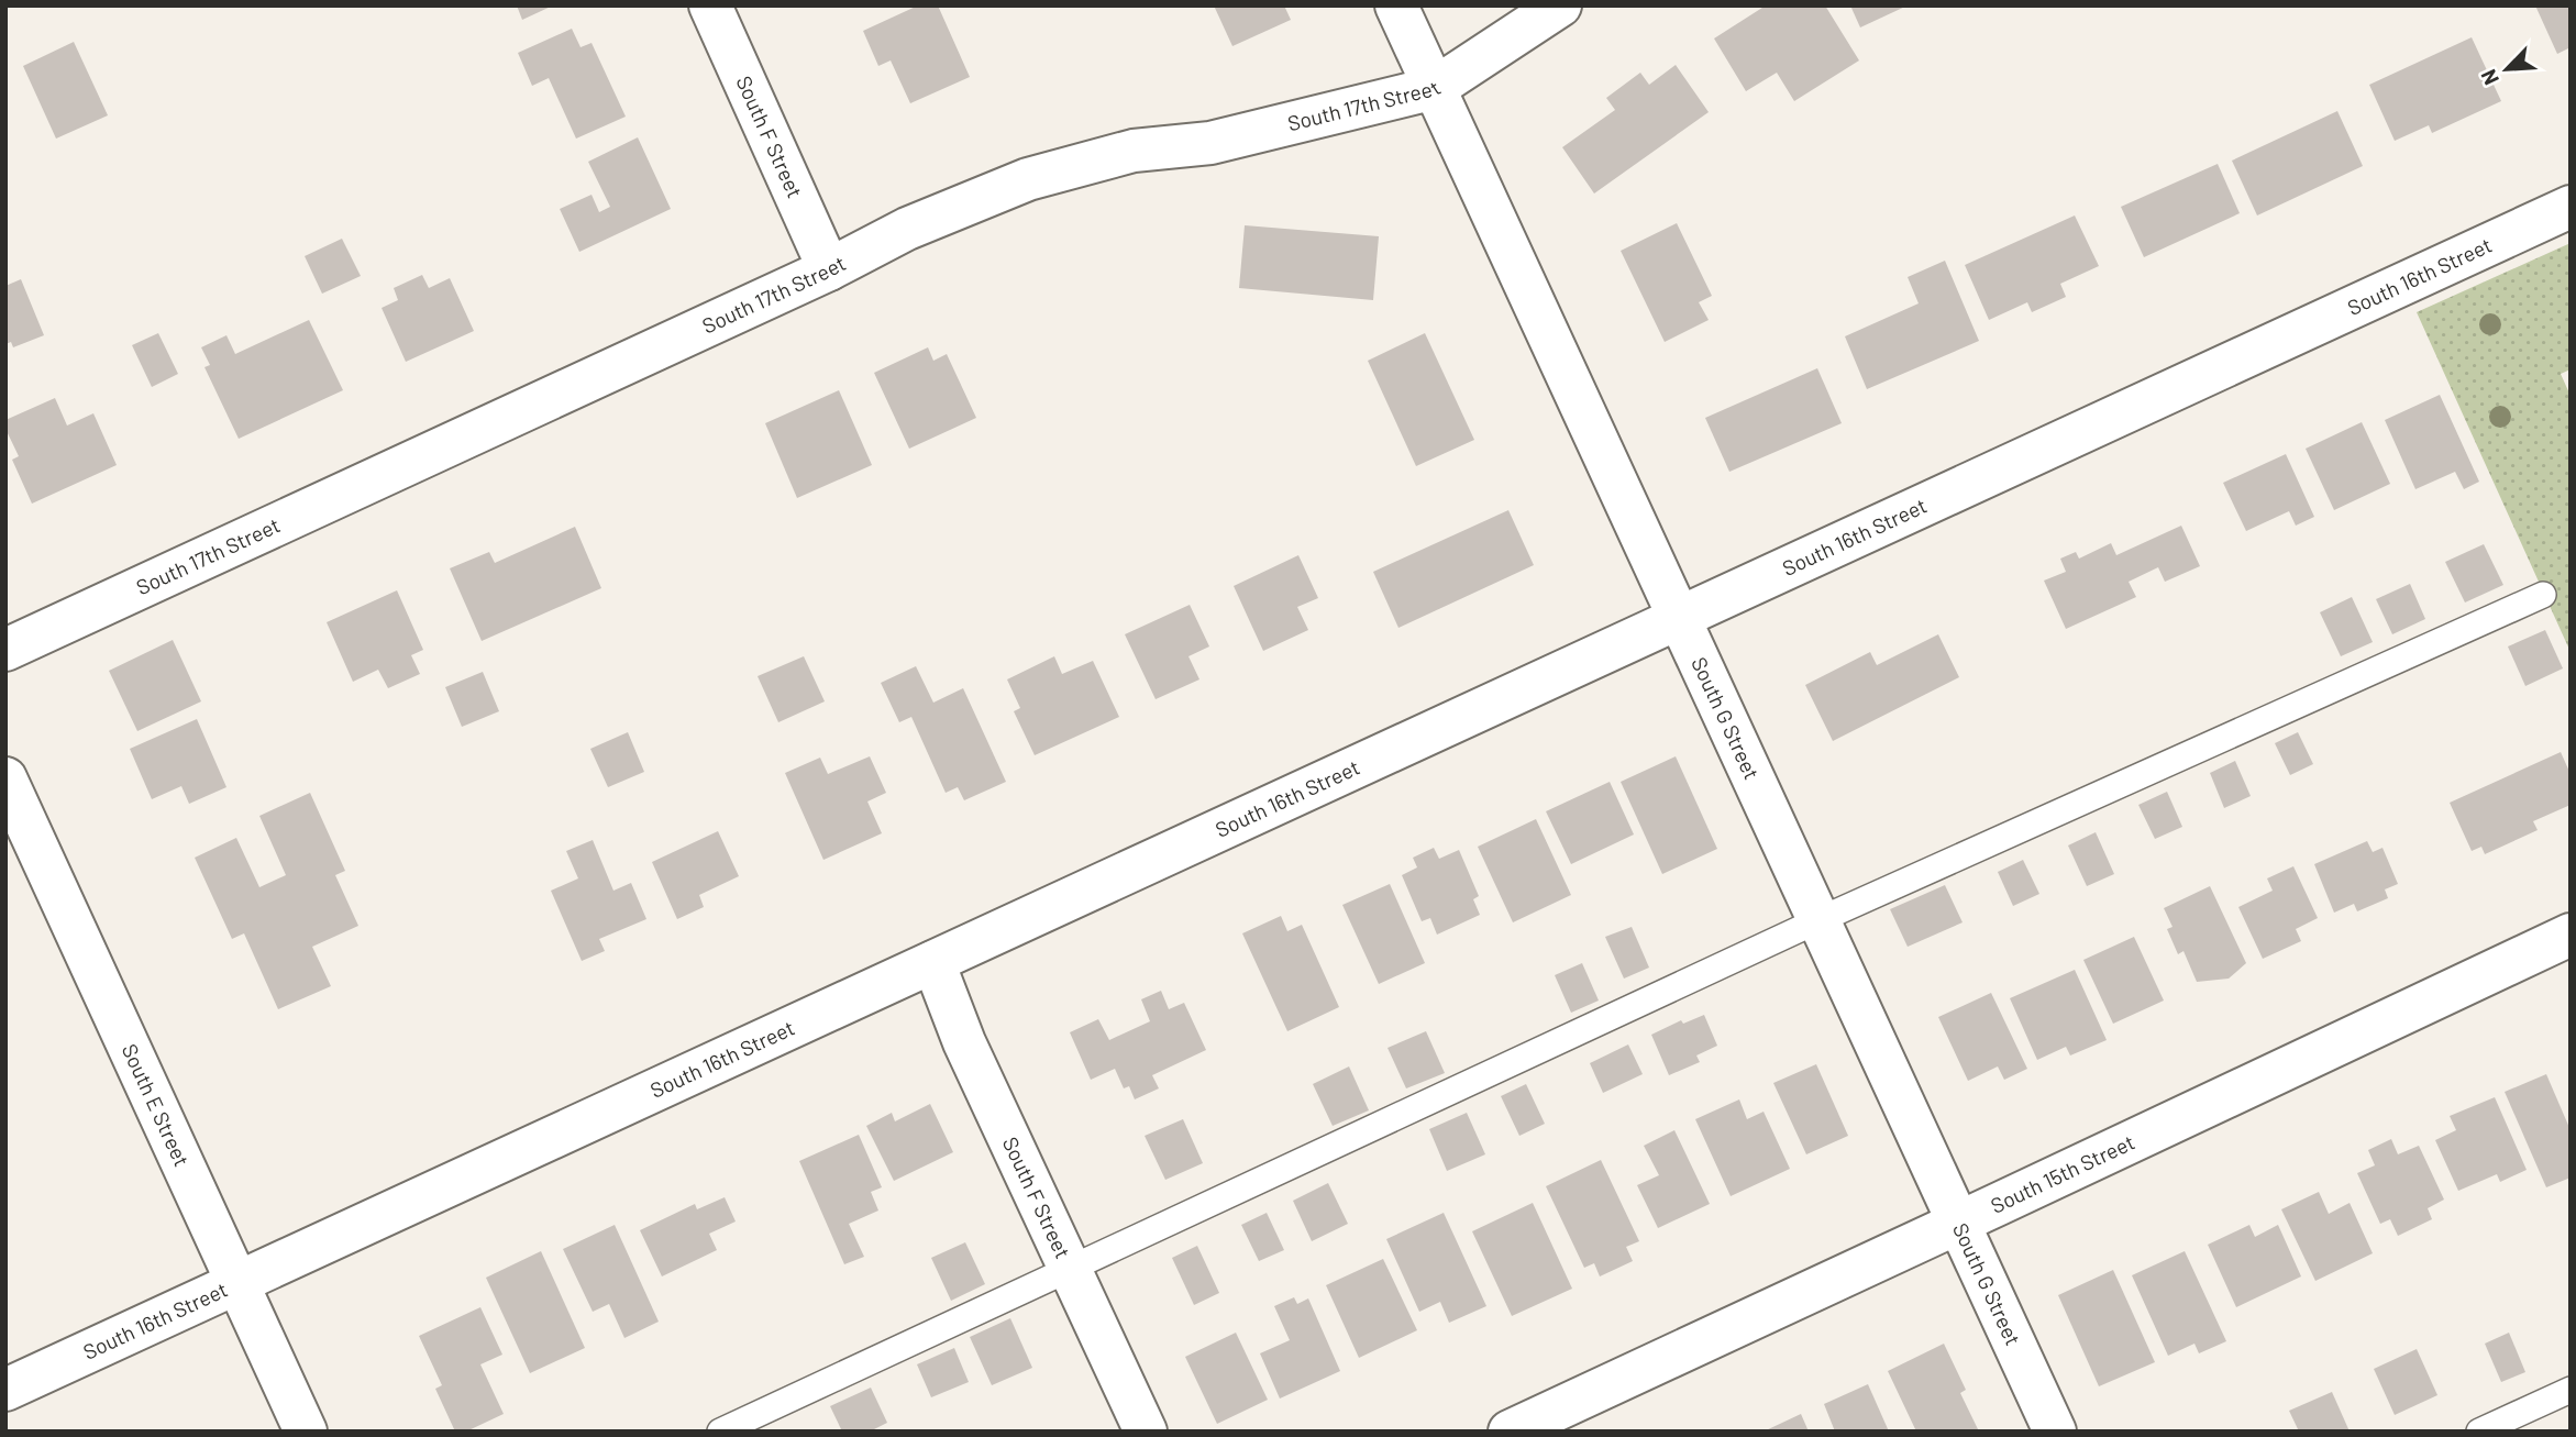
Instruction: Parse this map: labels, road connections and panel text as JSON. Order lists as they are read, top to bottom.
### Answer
{
  "streets": {
    "street": [
      "South 17th Street",
      "South F Street",
      "South 16th Street",
      "South G Street",
      "South E Street",
      "South 15th Street"
    ]
  },
  "crossings": [
    ["South 17th Street", "South F Street"],
    ["South 17th Street", "South G Street"],
    ["South F Street", "South 16th Street"],
    ["South 16th Street", "South G Street"],
    ["South 16th Street", "South E Street"],
    ["South G Street", "South 15th Street"]
  ],
  "north": "bottom left"
}
